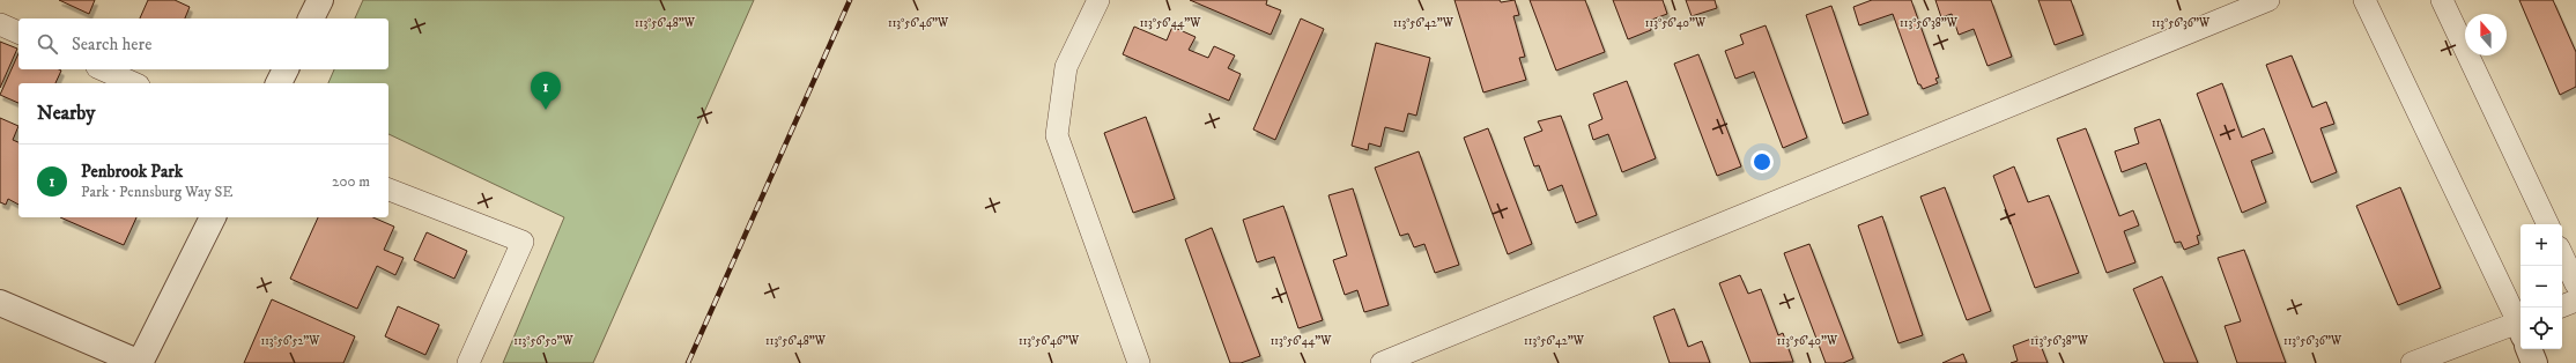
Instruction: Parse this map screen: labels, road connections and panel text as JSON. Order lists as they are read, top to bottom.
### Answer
{
  "north": "top",
  "page": {
    "search": "Search here",
    "pins": "1",
    "heading": "Nearby",
    "list": [
      {
        "mark": "1",
        "name": "Penbrook Park",
        "note": "Park · Pennsburg Way SE",
        "value": "200 m"
      }
    ],
    "map_buttons": ["+", "−"]
  },
  "coordinates": [
    "113°56'38\"W",
    "113°56'36\"W",
    "113°56'48\"W",
    "113°56'46\"W",
    "113°56'44\"W",
    "113°56'42\"W",
    "113°56'40\"W",
    "113°56'52\"W",
    "113°56'50\"W"
  ]
}
